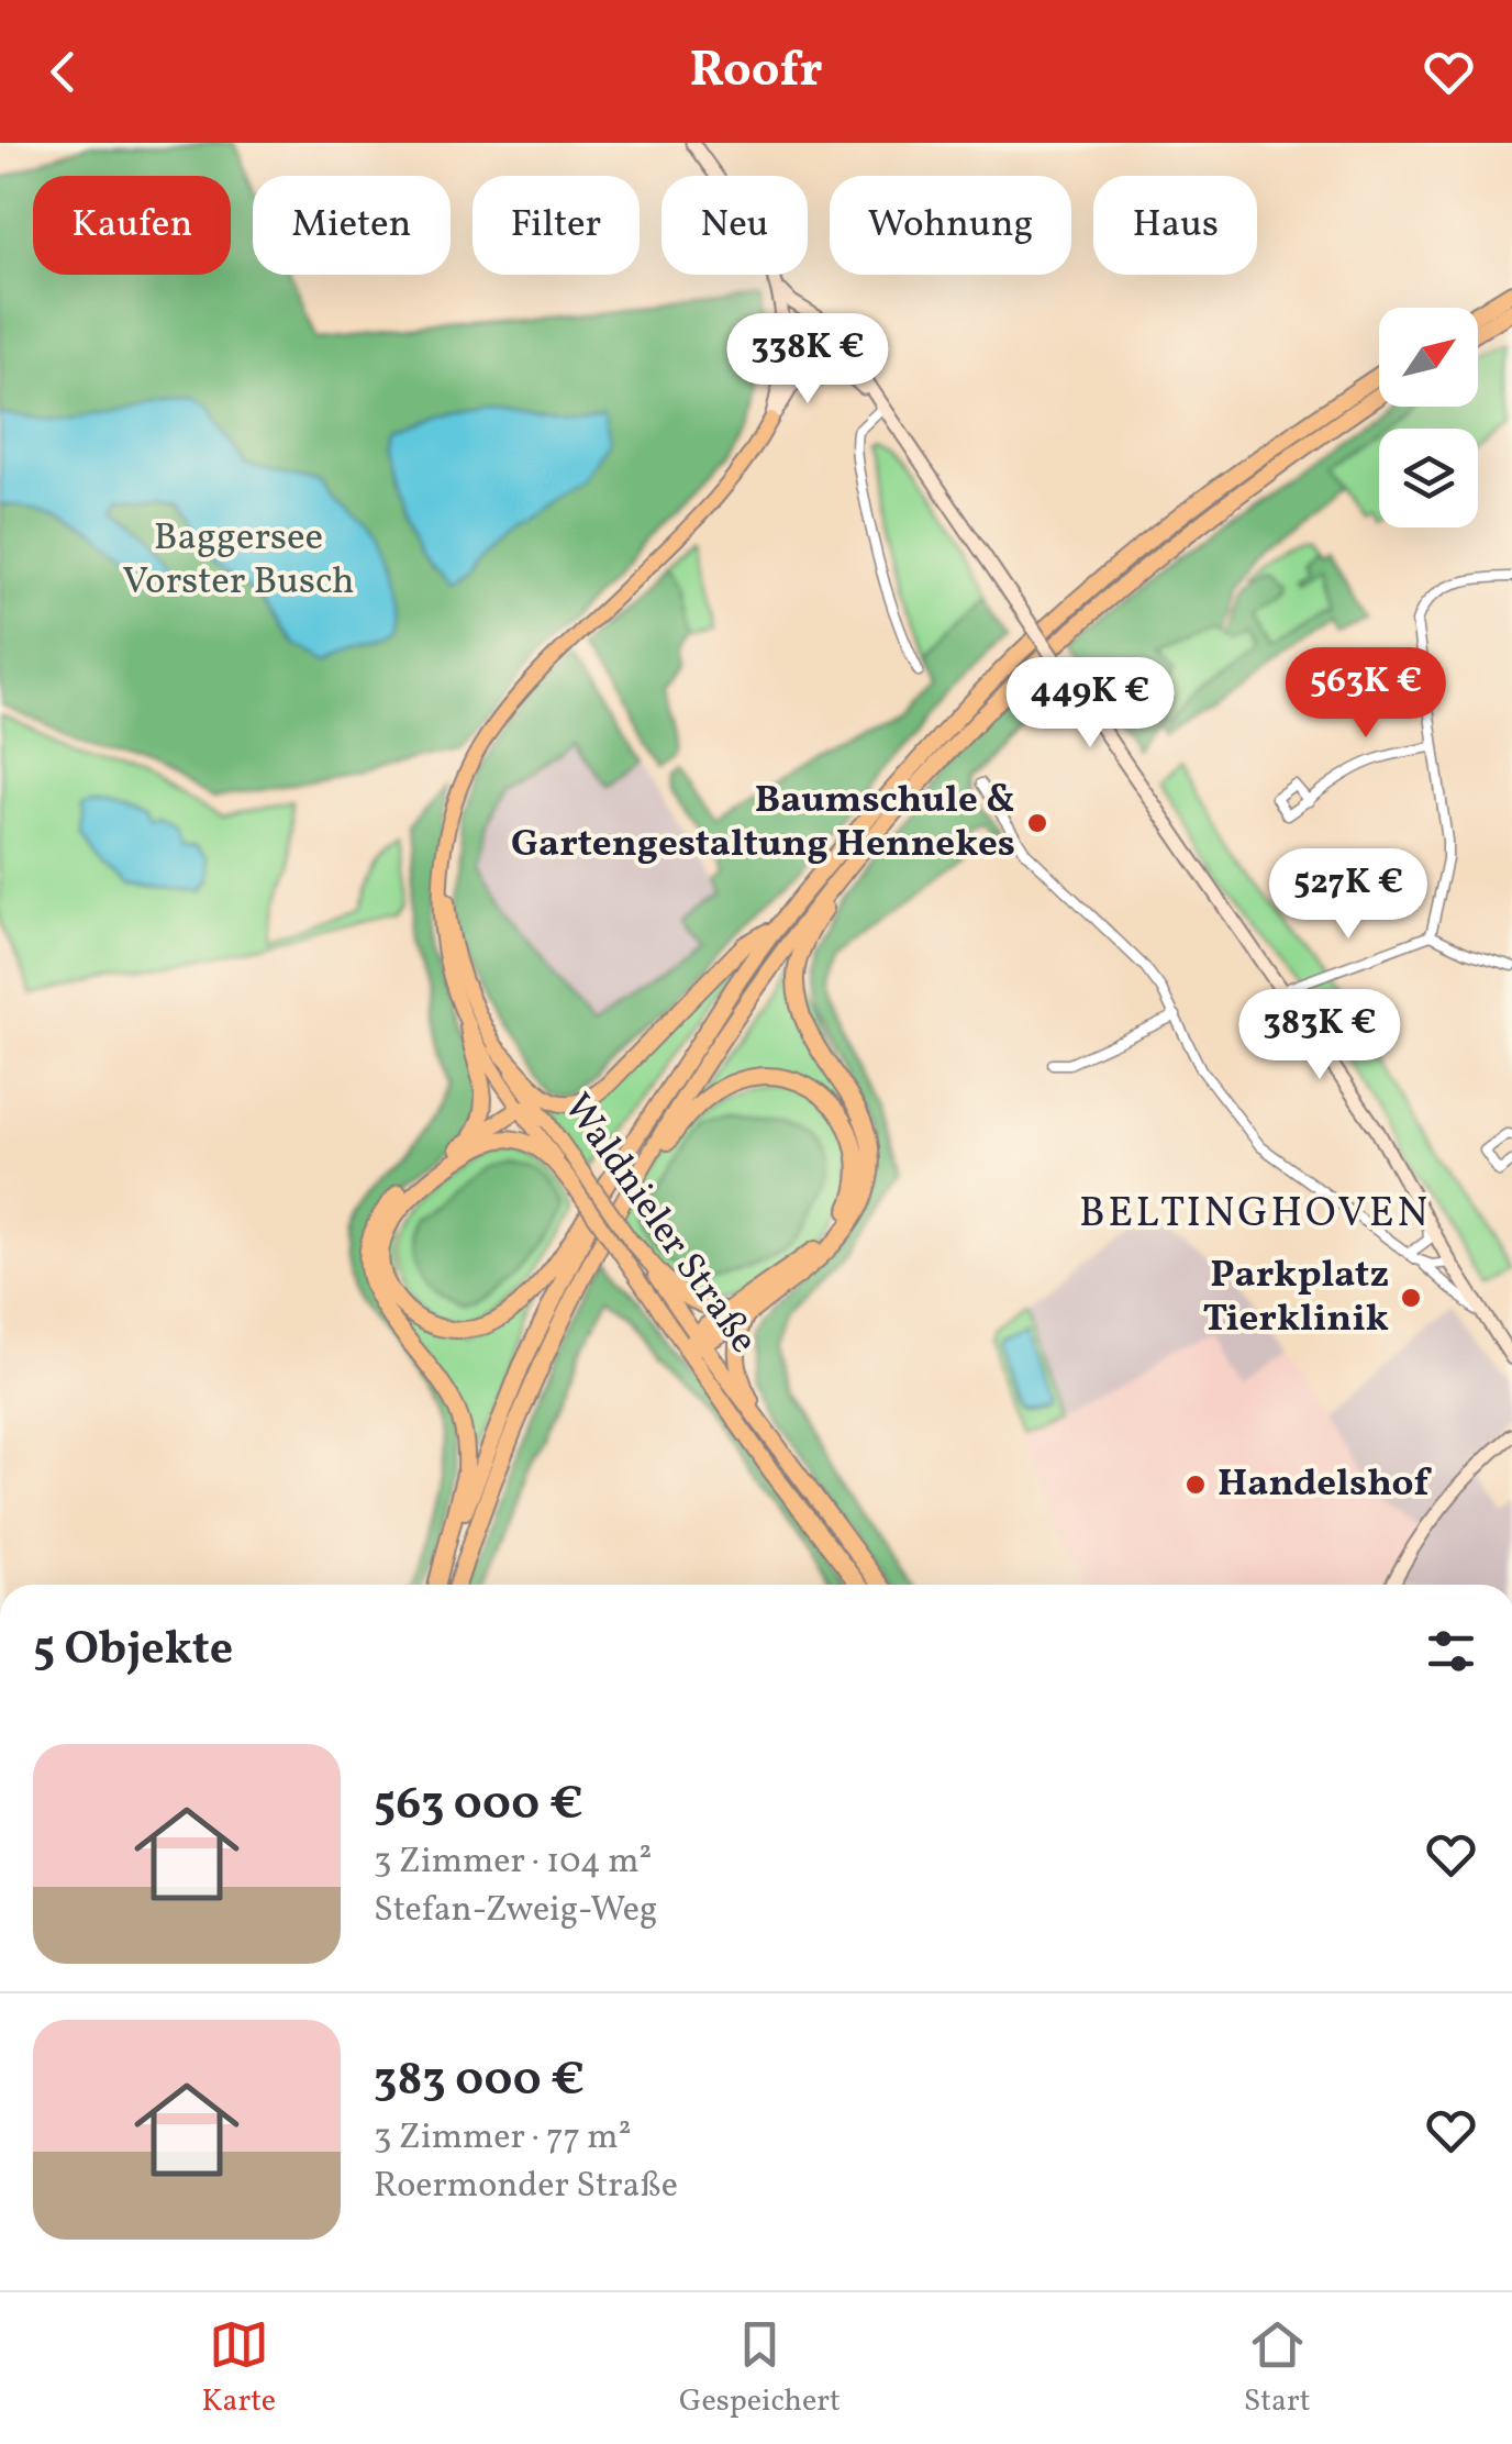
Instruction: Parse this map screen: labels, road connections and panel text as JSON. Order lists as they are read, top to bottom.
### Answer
{
  "streets": {
    "highway": ["Waldnieler Straße"]
  },
  "districts": ["BELTINGHOVEN"],
  "parks": ["Baggersee Vorster Busch"],
  "places": ["Baumschule & Gartengestaltung Hennekes", "Parkplatz Tierklinik", "Handelshof"],
  "north": "top right",
  "page": {
    "header": "Roofr",
    "chip": [
      "Kaufen",
      "Mieten",
      "Filter",
      "Neu",
      "Wohnung",
      "Haus"
    ],
    "price": [
      "338K €",
      "563K €",
      "449K €",
      "527K €",
      "383K €"
    ],
    "heading": "5 Objekte",
    "list": [
      {
        "name": "563 000 €",
        "note": "3 Zimmer · 104 m² · Stefan-Zweig-Weg"
      },
      {
        "name": "383 000 €",
        "note": "3 Zimmer · 77 m² · Roermonder Straße"
      }
    ],
    "tabs": ["Karte", "Gespeichert", "Start"]
  }
}
